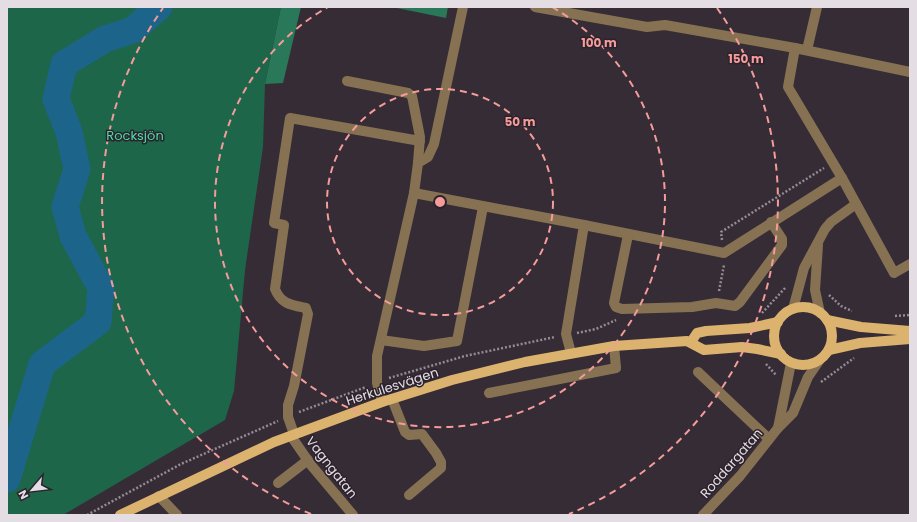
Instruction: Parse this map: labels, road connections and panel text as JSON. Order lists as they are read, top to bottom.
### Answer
{
  "streets": {
    "main road": ["Herkulesvägen"],
    "street": ["Roddargatan", "Vagngatan"]
  },
  "crossings": [
    ["Herkulesvägen", "Roddargatan"],
    ["Herkulesvägen", "Vagngatan"]
  ],
  "parks": ["Rocksjön"],
  "north": "bottom left",
  "rings": ["100 m", "150 m", "50 m"]
}
